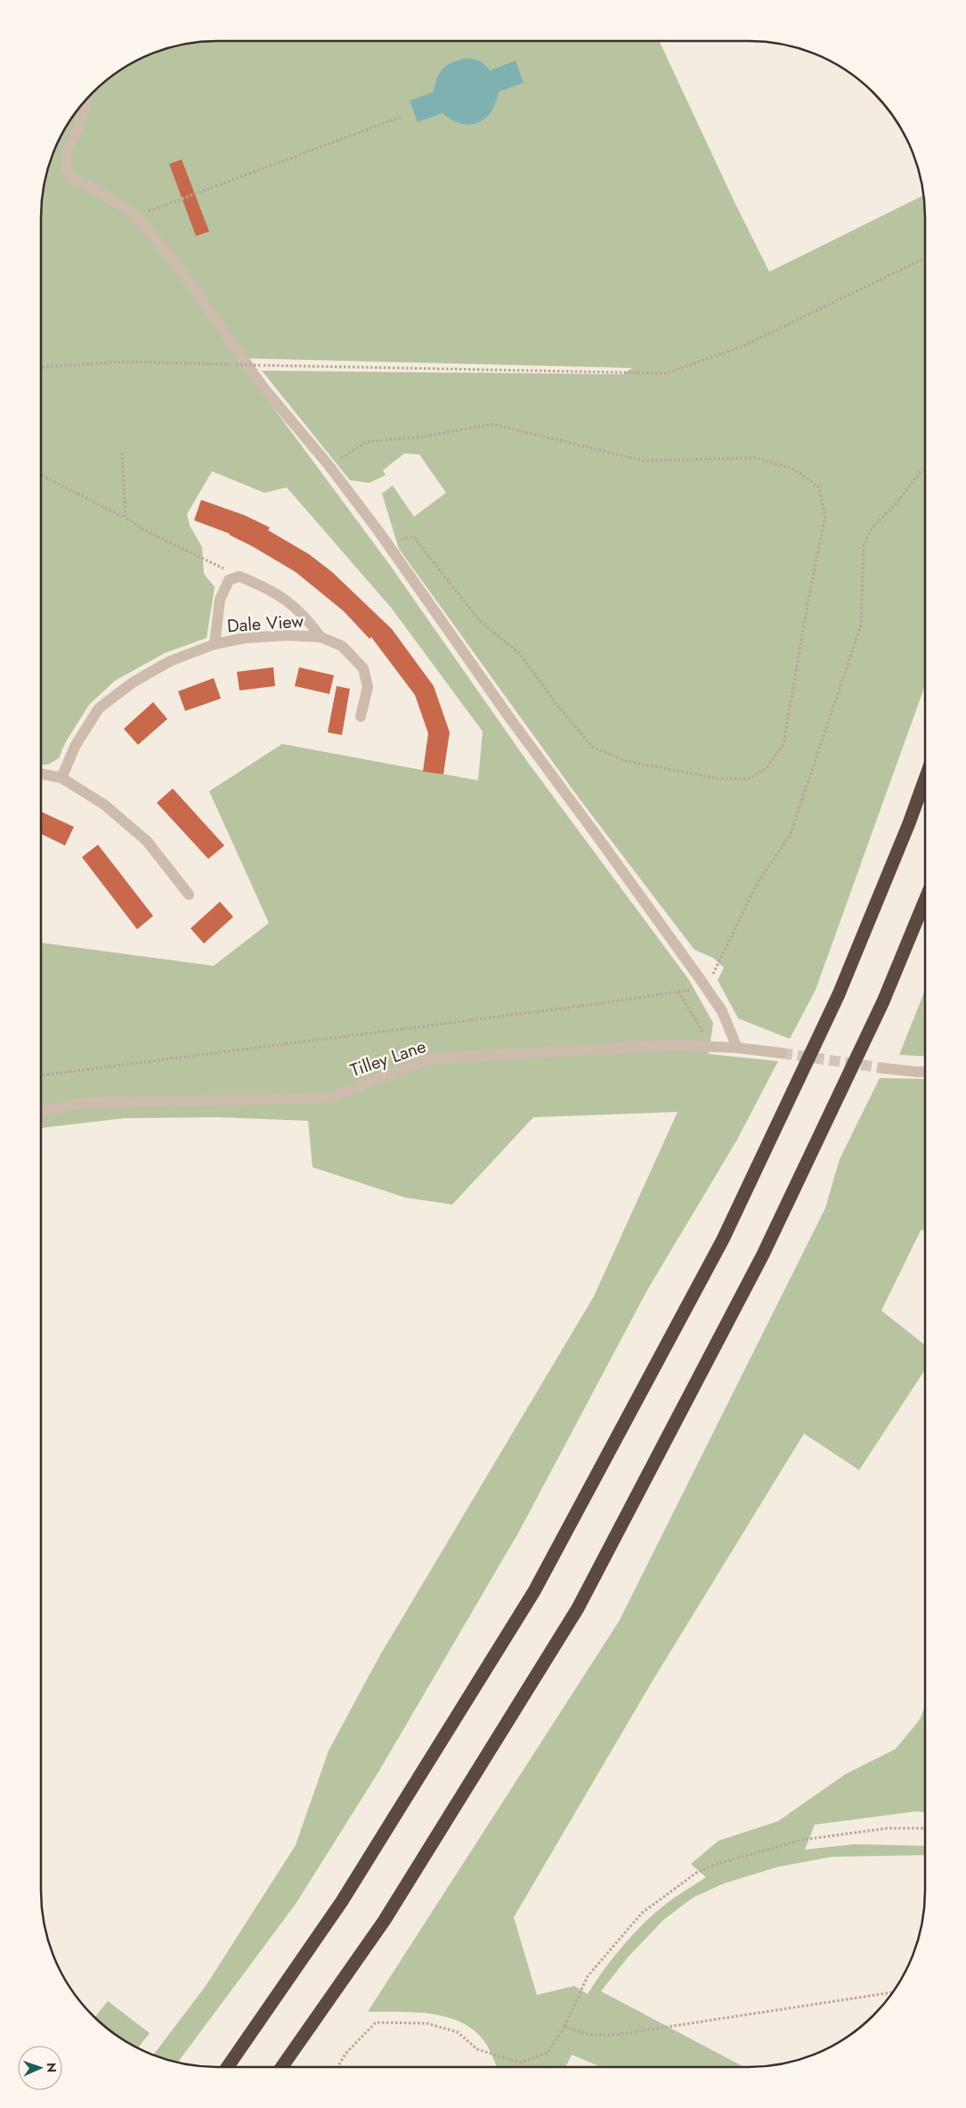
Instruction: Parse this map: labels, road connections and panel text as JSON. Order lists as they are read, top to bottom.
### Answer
{
  "streets": {
    "street": ["Dale View", "Tilley Lane"]
  },
  "north": "right"
}
